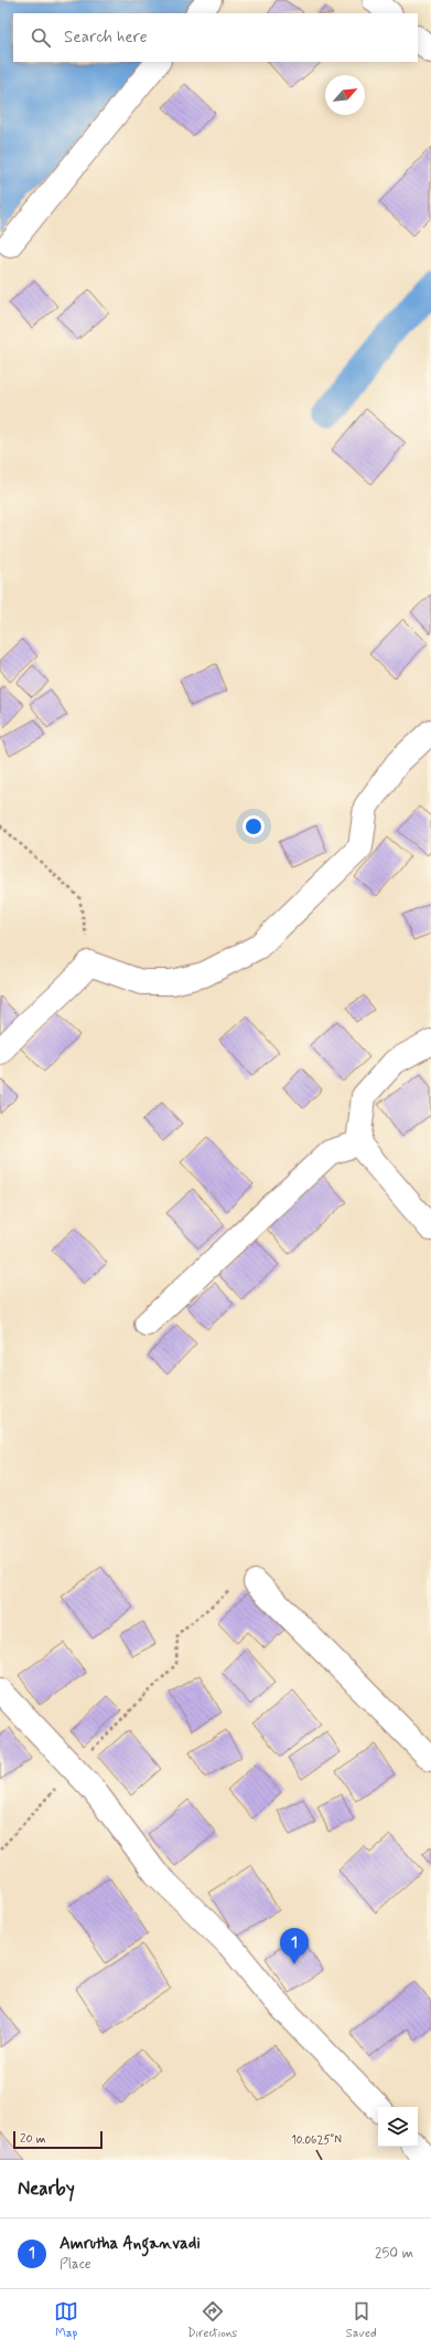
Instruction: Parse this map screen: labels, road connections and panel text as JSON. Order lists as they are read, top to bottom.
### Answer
{
  "scale_bar": "20 m",
  "north": "top right",
  "page": {
    "search": "Search here",
    "pins": "1",
    "scale": "20 m",
    "heading": "Nearby",
    "list": [
      {
        "mark": "1",
        "name": "Amrutha Anganvadi",
        "note": "Place",
        "value": "250 m"
      }
    ],
    "nav": ["Map", "Directions", "Saved"]
  },
  "coordinates": ["10.0625°N"]
}
